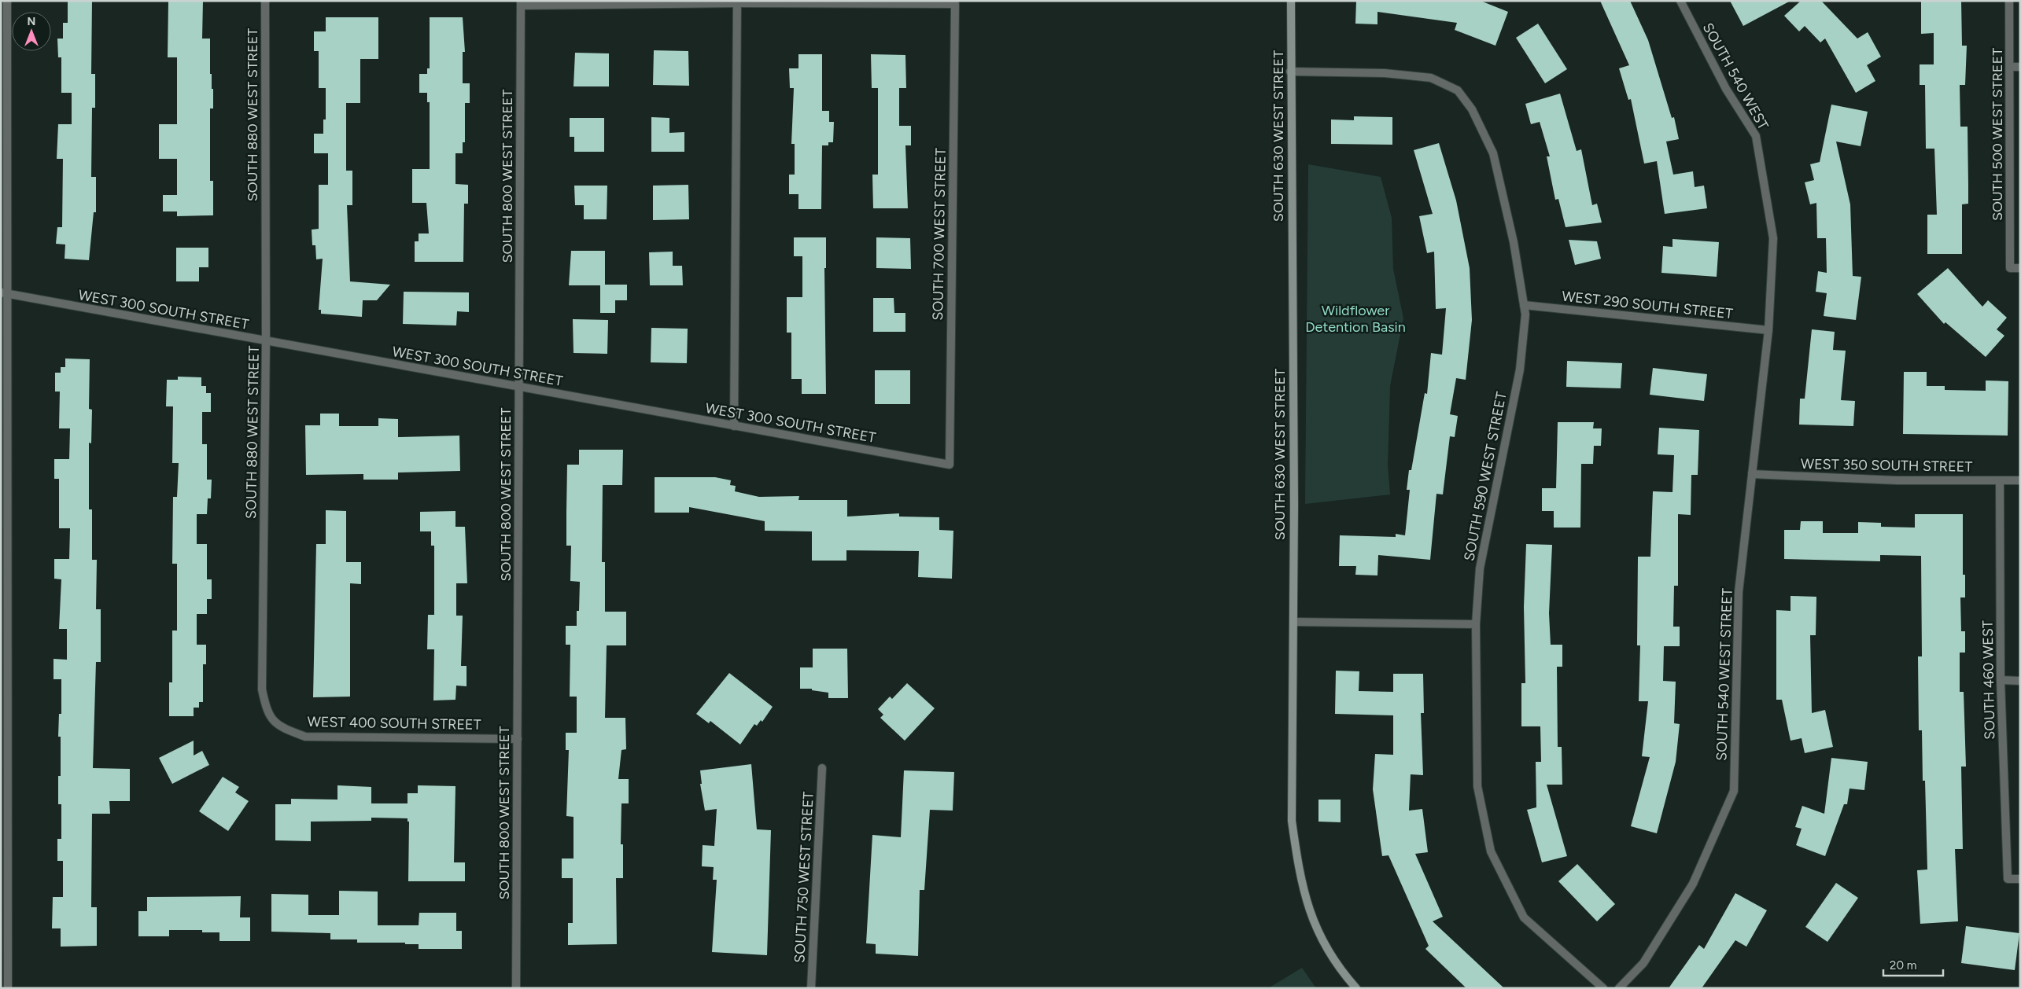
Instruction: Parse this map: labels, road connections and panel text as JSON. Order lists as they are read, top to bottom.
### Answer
{
  "streets": {
    "street": [
      "SOUTH 540 WEST",
      "SOUTH 880 WEST STREET",
      "SOUTH 500 WEST STREET",
      "SOUTH 630 WEST STREET",
      "SOUTH 800 WEST STREET",
      "SOUTH 700 WEST STREET",
      "WEST 290 SOUTH STREET",
      "WEST 300 SOUTH STREET",
      "WEST 350 SOUTH STREET",
      "SOUTH 590 WEST STREET",
      "SOUTH 540 WEST STREET",
      "SOUTH 460 WEST",
      "WEST 400 SOUTH STREET",
      "SOUTH 750 WEST STREET"
    ]
  },
  "crossings": [
    ["SOUTH 540 WEST", "WEST 290 SOUTH STREET"],
    ["SOUTH 540 WEST", "SOUTH 540 WEST STREET"],
    ["SOUTH 880 WEST STREET", "WEST 300 SOUTH STREET"],
    ["SOUTH 880 WEST STREET", "WEST 400 SOUTH STREET"],
    ["SOUTH 630 WEST STREET", "SOUTH 590 WEST STREET"],
    ["SOUTH 800 WEST STREET", "WEST 300 SOUTH STREET"],
    ["SOUTH 800 WEST STREET", "WEST 400 SOUTH STREET"],
    ["SOUTH 700 WEST STREET", "WEST 300 SOUTH STREET"],
    ["WEST 290 SOUTH STREET", "SOUTH 590 WEST STREET"],
    ["WEST 290 SOUTH STREET", "SOUTH 540 WEST STREET"],
    ["WEST 350 SOUTH STREET", "SOUTH 540 WEST STREET"],
    ["WEST 350 SOUTH STREET", "SOUTH 460 WEST"]
  ],
  "parks": ["Wildflower Detention Basin"],
  "scale_bar": "20 m",
  "north": "top"
}
